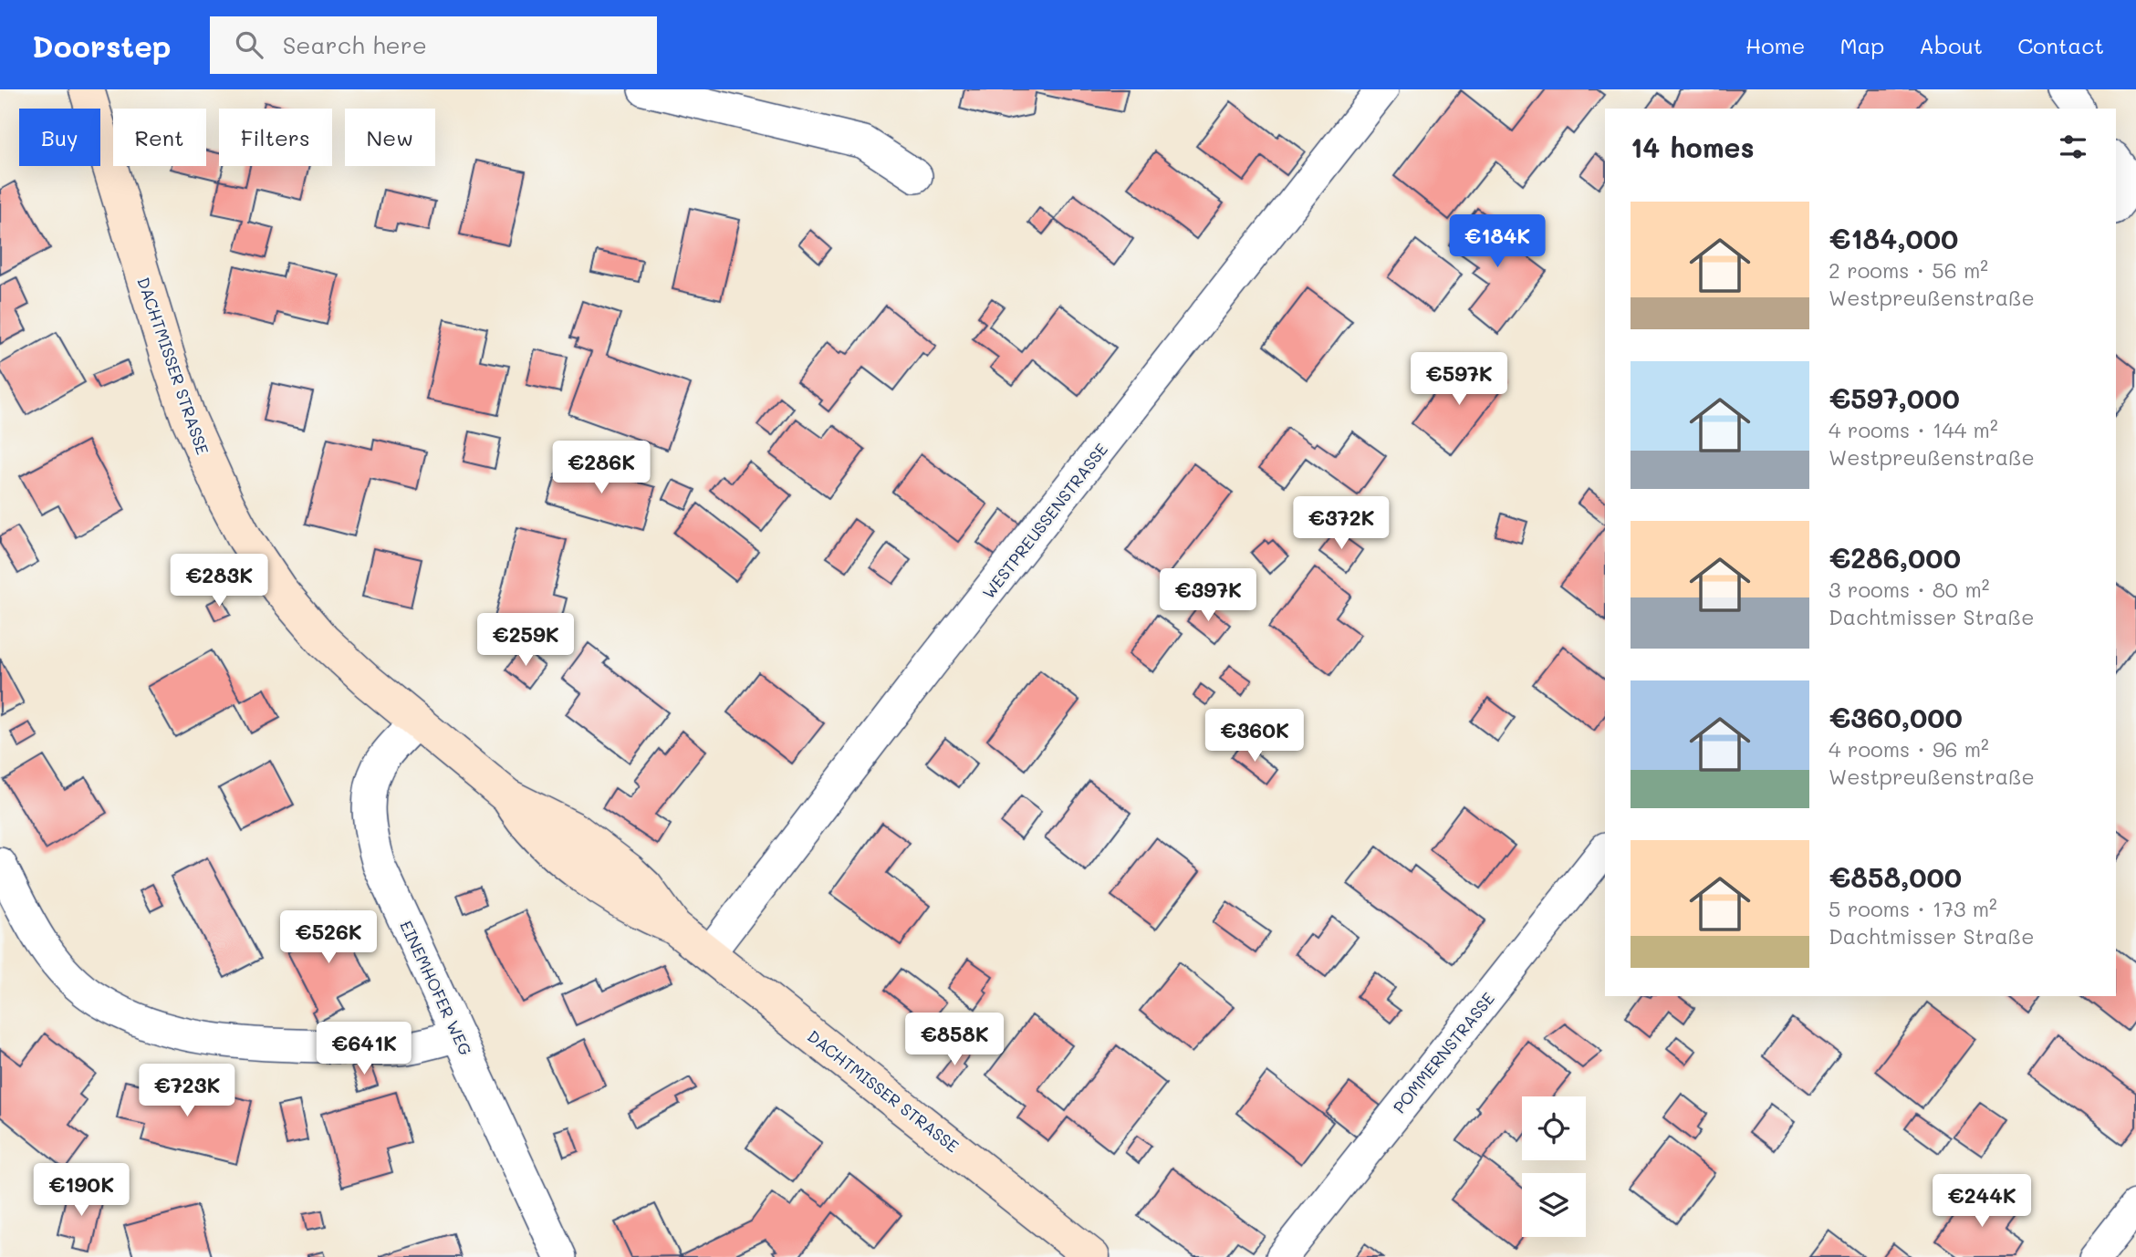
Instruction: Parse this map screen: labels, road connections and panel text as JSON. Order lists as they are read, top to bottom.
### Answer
{
  "streets": {
    "street": [
      "DACHTMISSER STRASSE",
      "WESTPREUSSENSTRASSE",
      "EINEMHOFER WEG",
      "POMMERNSTRASSE"
    ]
  },
  "crossings": [
    ["DACHTMISSER STRASSE", "WESTPREUSSENSTRASSE"],
    ["DACHTMISSER STRASSE", "EINEMHOFER WEG"]
  ],
  "page": {
    "header": "Doorstep",
    "search": "Search here",
    "nav": [
      "Home",
      "Map",
      "About",
      "Contact"
    ],
    "chip": [
      "Buy",
      "Rent",
      "Filters",
      "New"
    ],
    "heading": "14 homes",
    "list": [
      {
        "name": "€184,000",
        "note": "2 rooms · 56 m² · Westpreußenstraße"
      },
      {
        "name": "€597,000",
        "note": "4 rooms · 144 m² · Westpreußenstraße"
      },
      {
        "name": "€286,000",
        "note": "3 rooms · 80 m² · Dachtmisser Straße"
      },
      {
        "name": "€360,000",
        "note": "4 rooms · 96 m² · Westpreußenstraße"
      },
      {
        "name": "€858,000",
        "note": "5 rooms · 173 m² · Dachtmisser Straße"
      }
    ],
    "price": [
      "€184K",
      "€597K",
      "€286K",
      "€372K",
      "€283K",
      "€397K",
      "€259K",
      "€360K",
      "€526K",
      "€858K",
      "€641K",
      "€723K",
      "€190K",
      "€244K"
    ]
  }
}
